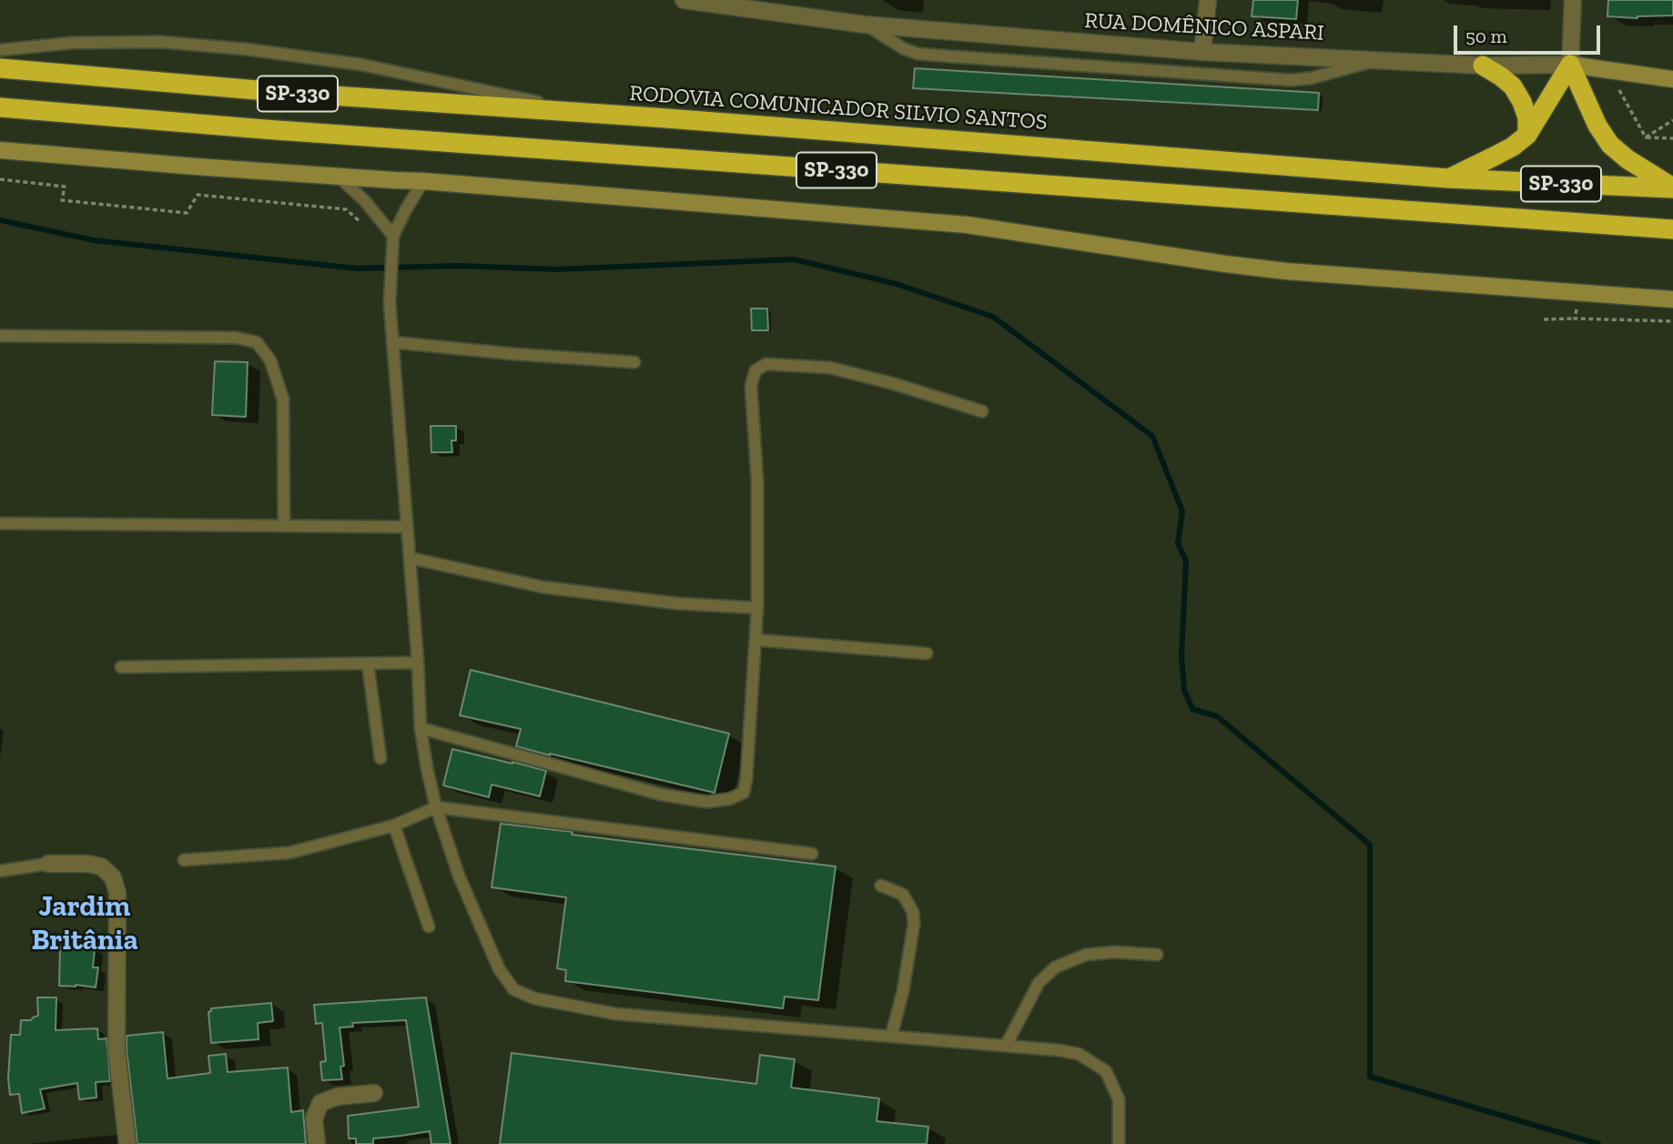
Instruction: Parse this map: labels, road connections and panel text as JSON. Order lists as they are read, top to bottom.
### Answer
{
  "streets": {
    "highway": ["SP-330", "RODOVIA COMUNICADOR SILVIO SANTOS"],
    "street": ["RUA DOMÊNICO ASPARI"]
  },
  "districts": ["Jardim Britânia"],
  "scale_bar": "50 m"
}
